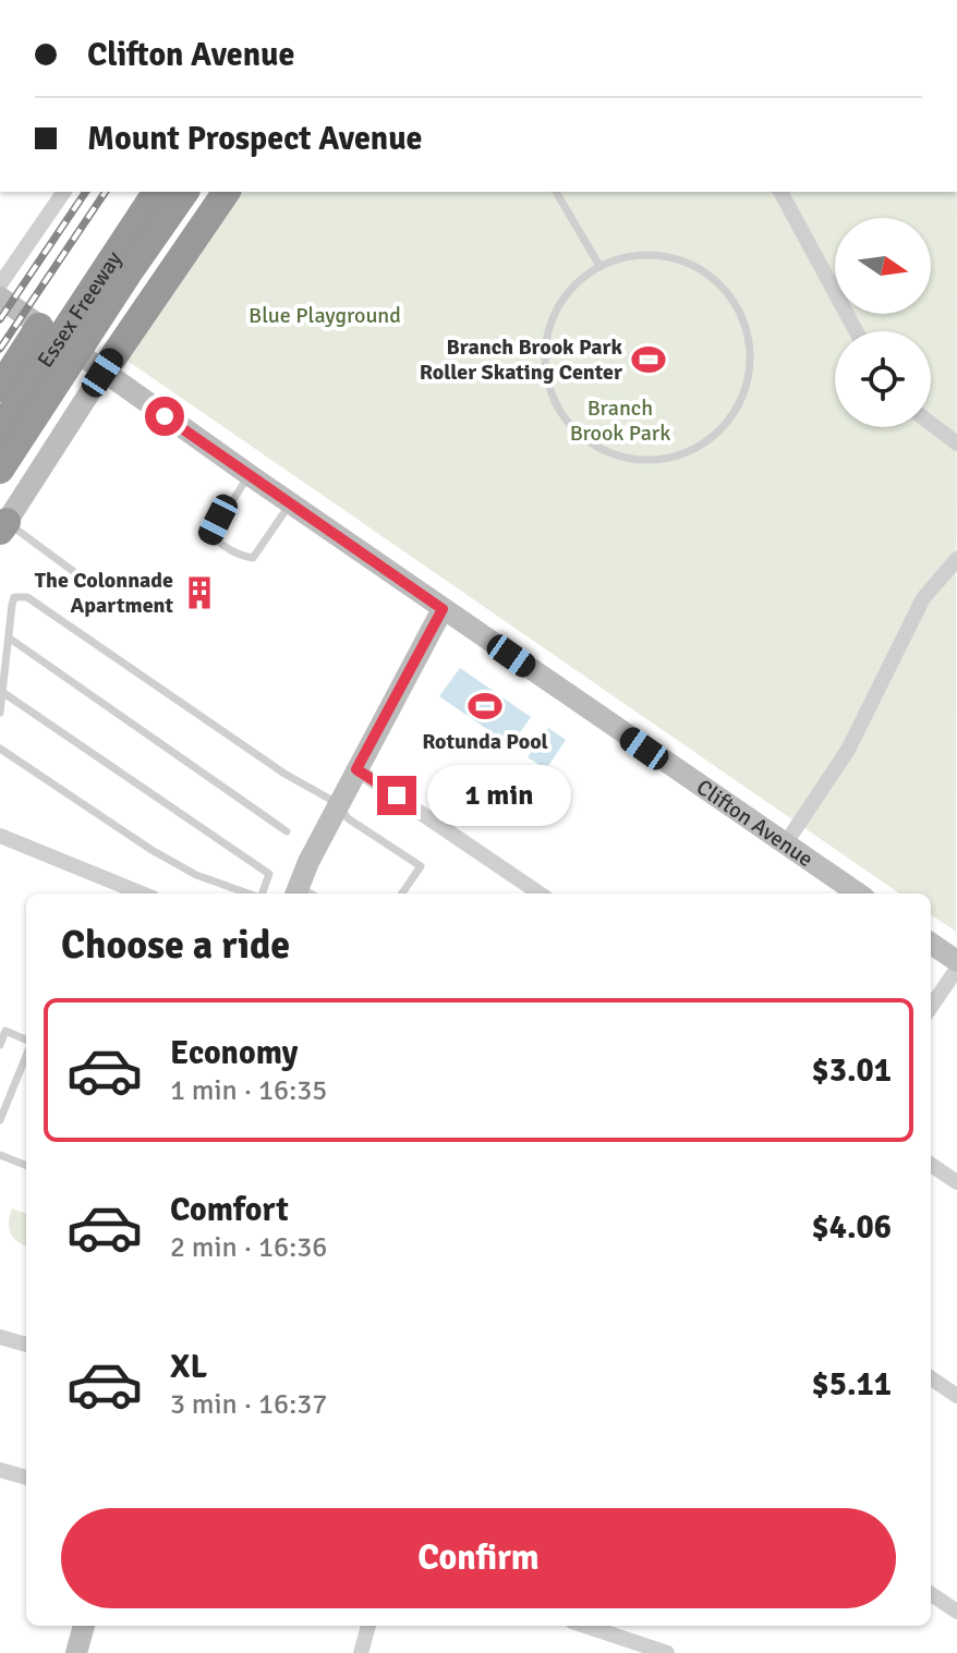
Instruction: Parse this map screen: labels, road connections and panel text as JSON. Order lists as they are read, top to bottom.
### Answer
{
  "streets": {
    "highway": ["Essex Freeway"],
    "main road": ["Clifton Avenue"]
  },
  "parks": ["Blue Playground", "Branch Brook Park"],
  "places": {
    "sports": ["Branch Brook Park Roller Skating Center", "Rotunda Pool"],
    "building": ["The Colonnade Apartment"]
  },
  "north": "right",
  "page": {
    "banner": ["Clifton Avenue", "Mount Prospect Avenue"],
    "bubble": "1 min",
    "heading": "Choose a ride",
    "list": [
      {
        "name": "Economy",
        "note": "1 min · 16:35",
        "value": "$3.01"
      },
      {
        "name": "Comfort",
        "note": "2 min · 16:36",
        "value": "$4.06"
      },
      {
        "name": "XL",
        "note": "3 min · 16:37",
        "value": "$5.11"
      }
    ],
    "buttons": "Confirm"
  }
}
